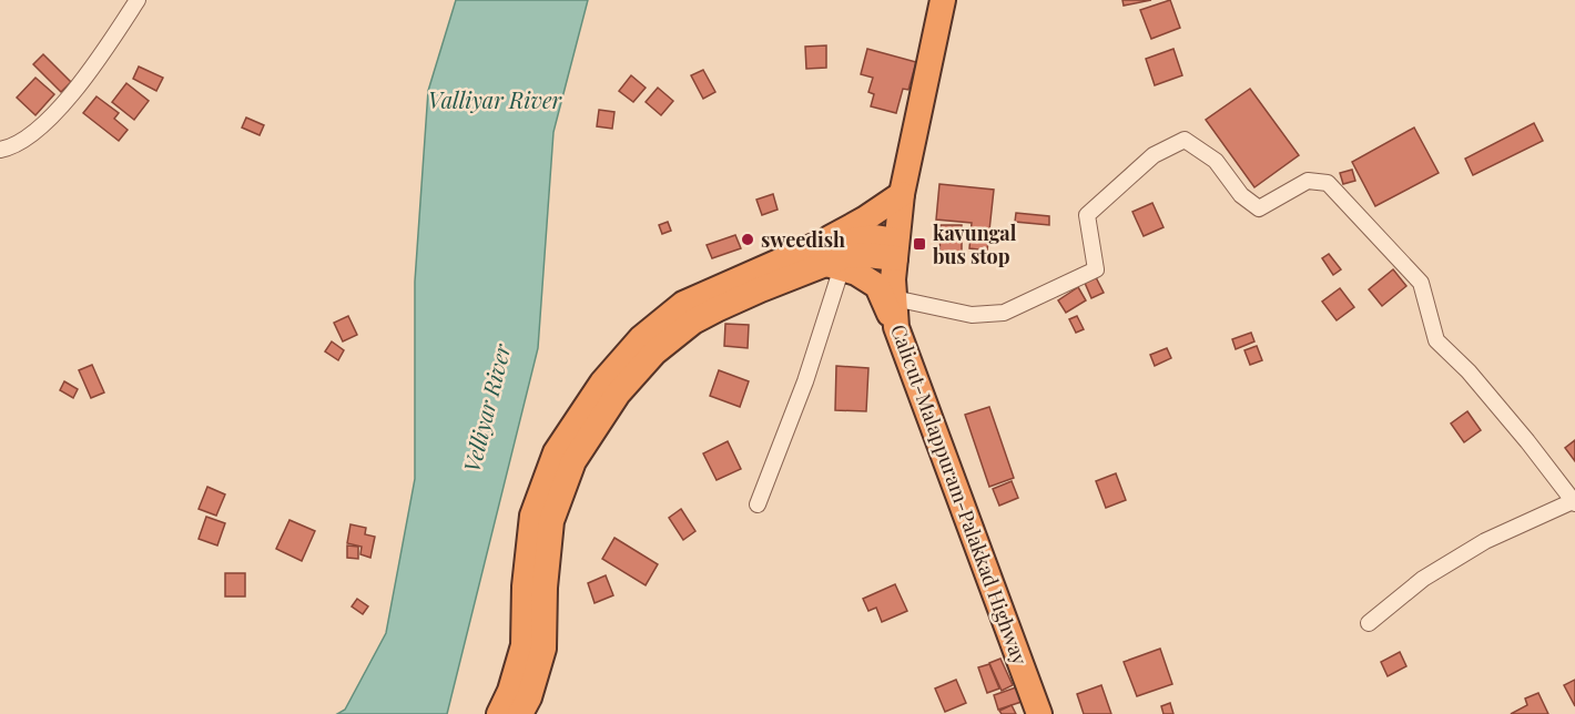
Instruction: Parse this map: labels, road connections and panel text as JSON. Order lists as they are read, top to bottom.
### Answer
{
  "streets": {
    "highway": ["Calicut-Malappuram-Palakkad Highway"]
  },
  "water": ["Valliyar River", "Velliyar River"],
  "places": {
    "other": ["sweedish"],
    "transit": ["kavungal bus stop"]
  }
}
